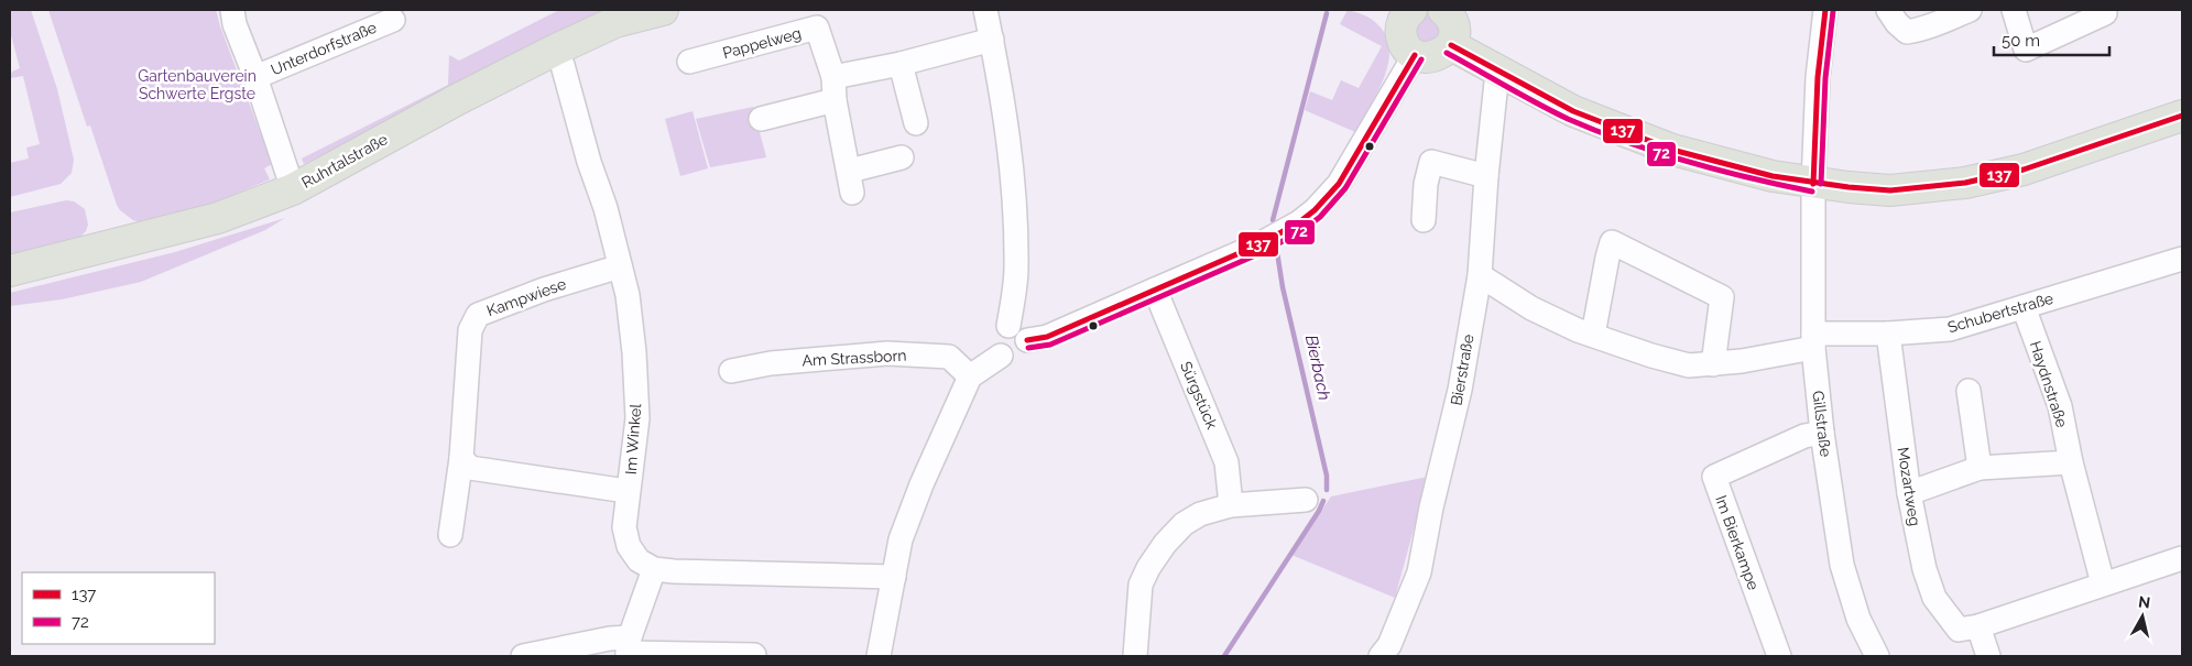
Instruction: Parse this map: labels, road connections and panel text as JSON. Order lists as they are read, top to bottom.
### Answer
{
  "streets": {
    "main road": ["Ruhrtalstraße"],
    "street": [
      "Pappelweg",
      "Unterdorfstraße",
      "Kampwiese",
      "Schubertstraße",
      "Am Strassborn",
      "Bierstraße",
      "Haydnstraße",
      "Sürgstück",
      "Gillstraße",
      "Im Winkel",
      "Mozartweg",
      "Im Bierkampe"
    ]
  },
  "crossings": [
    ["Unterdorfstraße", "Ruhrtalstraße"],
    ["Kampwiese", "Im Winkel"],
    ["Schubertstraße", "Bierstraße"],
    ["Schubertstraße", "Haydnstraße"],
    ["Schubertstraße", "Gillstraße"],
    ["Schubertstraße", "Mozartweg"],
    ["Gillstraße", "Im Bierkampe"]
  ],
  "water": ["Bierbach"],
  "parks": ["Gartenbauverein Schwerte Ergste"],
  "lines": ["transit line 137", "transit line 72"],
  "legend": ["137", "72"],
  "scale_bar": "50 m",
  "north": "top"
}
